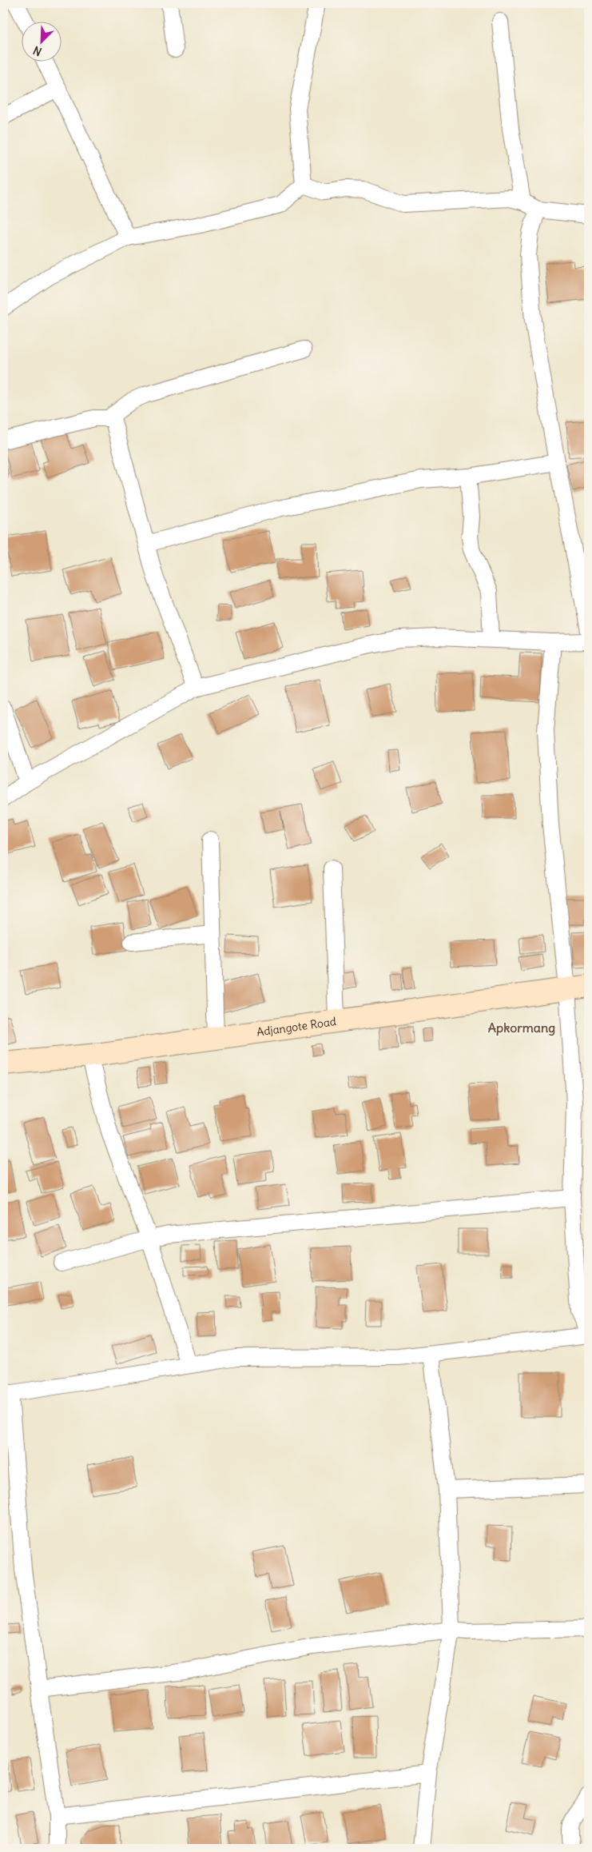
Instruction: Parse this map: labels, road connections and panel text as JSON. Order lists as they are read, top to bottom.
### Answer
{
  "streets": {
    "street": ["Adjangote Road"]
  },
  "districts": ["Apkormang"],
  "north": "bottom left"
}
